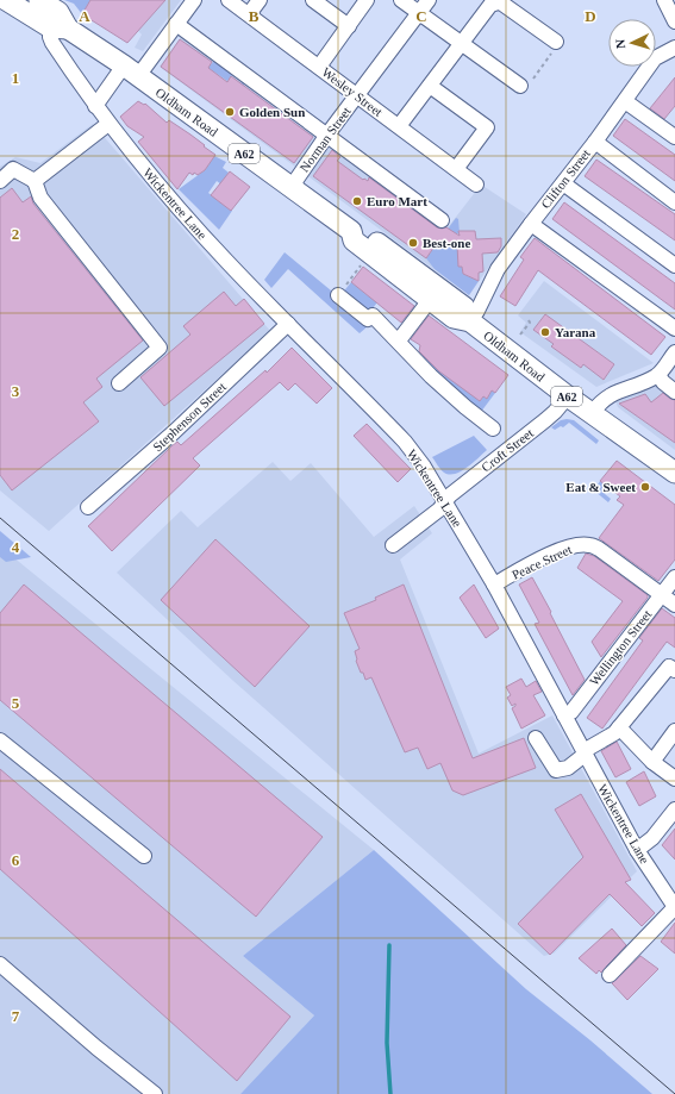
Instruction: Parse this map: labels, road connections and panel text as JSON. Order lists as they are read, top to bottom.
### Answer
{
  "streets": {
    "highway": ["Oldham Road", "A62"],
    "street": [
      "Wesley Street",
      "Norman Street",
      "Clifton Street",
      "Wickentree Lane",
      "Stephenson Street",
      "Croft Street",
      "Peace Street",
      "Wellington Street"
    ]
  },
  "crossings": [
    ["Wesley Street", "Norman Street"],
    ["Oldham Road", "Norman Street"],
    ["Oldham Road", "Clifton Street"],
    ["Oldham Road", "Wickentree Lane"],
    ["Oldham Road", "Croft Street"],
    ["Wickentree Lane", "Stephenson Street"],
    ["Wickentree Lane", "Croft Street"],
    ["Wickentree Lane", "Peace Street"],
    ["Wickentree Lane", "Wellington Street"],
    ["Peace Street", "Wellington Street"]
  ],
  "places": [
    "Golden Sun",
    "Euro Mart",
    "Best-one",
    "Yarana",
    "Eat & Sweet"
  ],
  "north": "left",
  "grid": {
    "columns": [
      "A",
      "B",
      "C",
      "D"
    ],
    "rows": [
      "1",
      "2",
      "3",
      "4",
      "5",
      "6",
      "7"
    ]
  }
}
